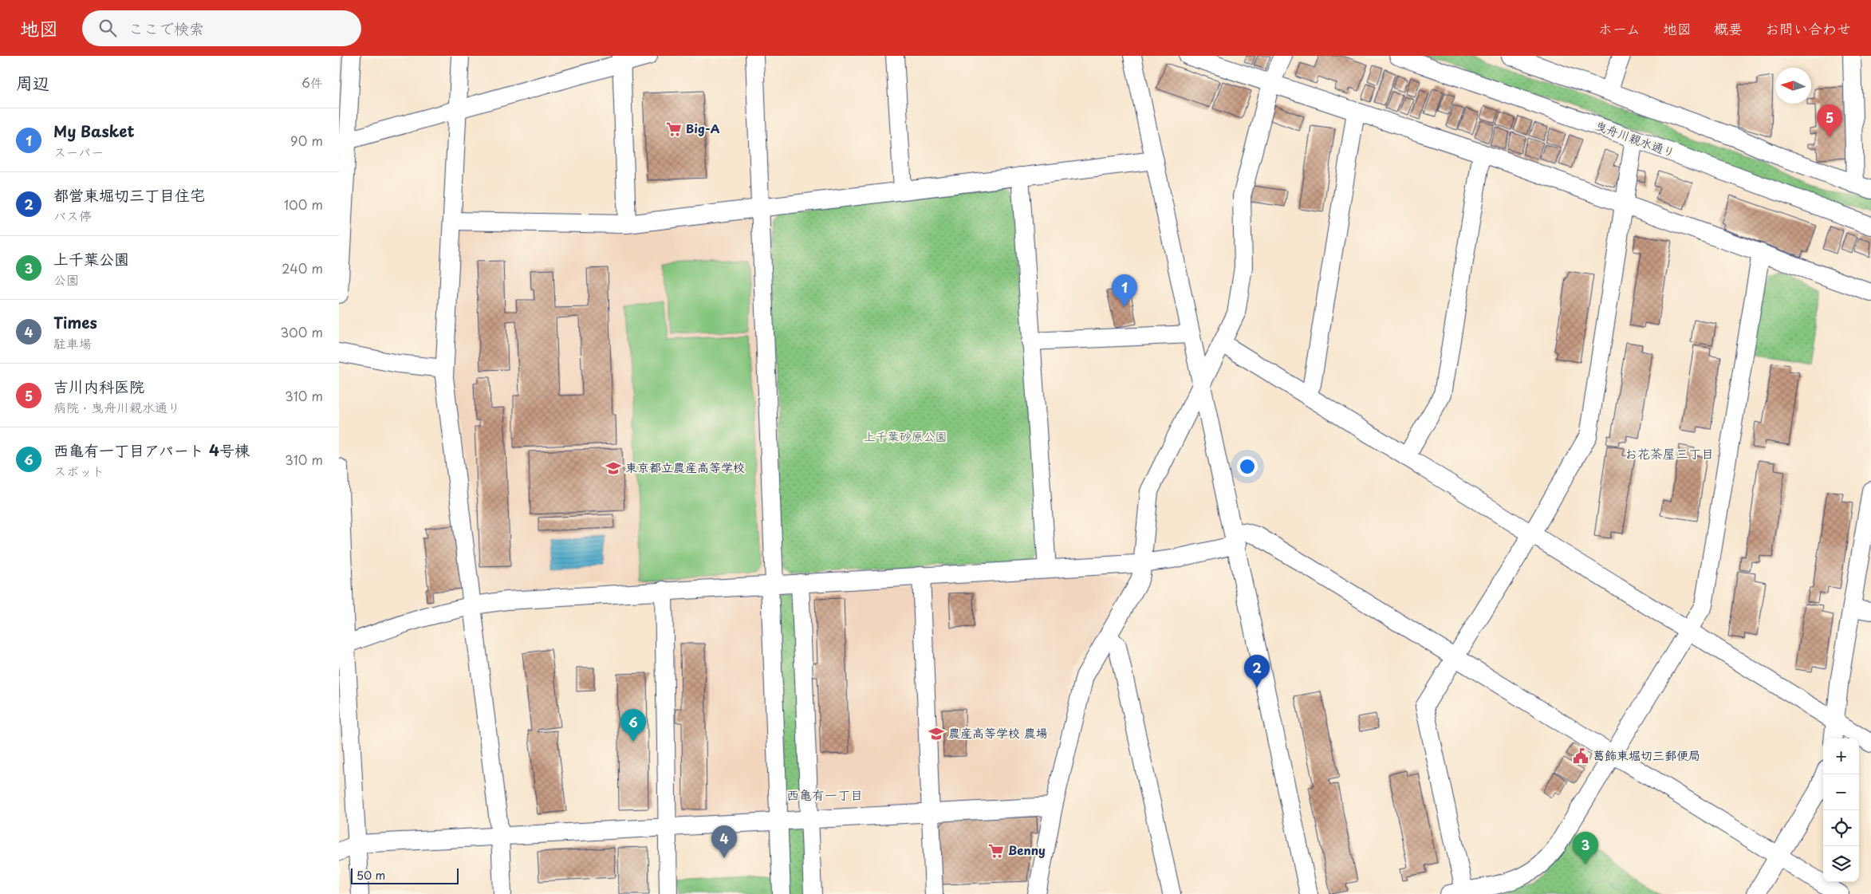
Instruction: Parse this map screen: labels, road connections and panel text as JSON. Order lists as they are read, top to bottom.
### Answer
{
  "streets": {
    "street": ["曳舟川親水通り"]
  },
  "districts": ["お花茶屋三丁目", "西亀有一丁目"],
  "parks": ["上千葉砂原公園"],
  "places": {
    "supermarket": ["Big-A", "Benny"],
    "school or university": ["東京都立農産高等学校", "農産高等学校 農場"],
    "public building": ["葛飾東堀切三郵便局"]
  },
  "scale_bar": "50 m",
  "north": "left",
  "page": {
    "header": "地図",
    "search": "ここで検索",
    "nav": [
      "ホーム",
      "地図",
      "概要",
      "お問い合わせ"
    ],
    "heading": ["周辺", "6件"],
    "pins": [
      "5",
      "1",
      "2",
      "6",
      "4",
      "3"
    ],
    "list": [
      {
        "mark": "1",
        "name": "My Basket",
        "note": "スーパー",
        "value": "90 m"
      },
      {
        "mark": "2",
        "name": "都営東堀切三丁目住宅",
        "note": "バス停",
        "value": "100 m"
      },
      {
        "mark": "3",
        "name": "上千葉公園",
        "note": "公園",
        "value": "240 m"
      },
      {
        "mark": "4",
        "name": "Times",
        "note": "駐車場",
        "value": "300 m"
      },
      {
        "mark": "5",
        "name": "吉川内科医院",
        "note": "病院 · 曳舟川親水通り",
        "value": "310 m"
      },
      {
        "mark": "6",
        "name": "西亀有一丁目アパート 4号棟",
        "note": "スポット",
        "value": "310 m"
      }
    ],
    "map_buttons": ["+", "−"],
    "scale": "50 m"
  }
}
